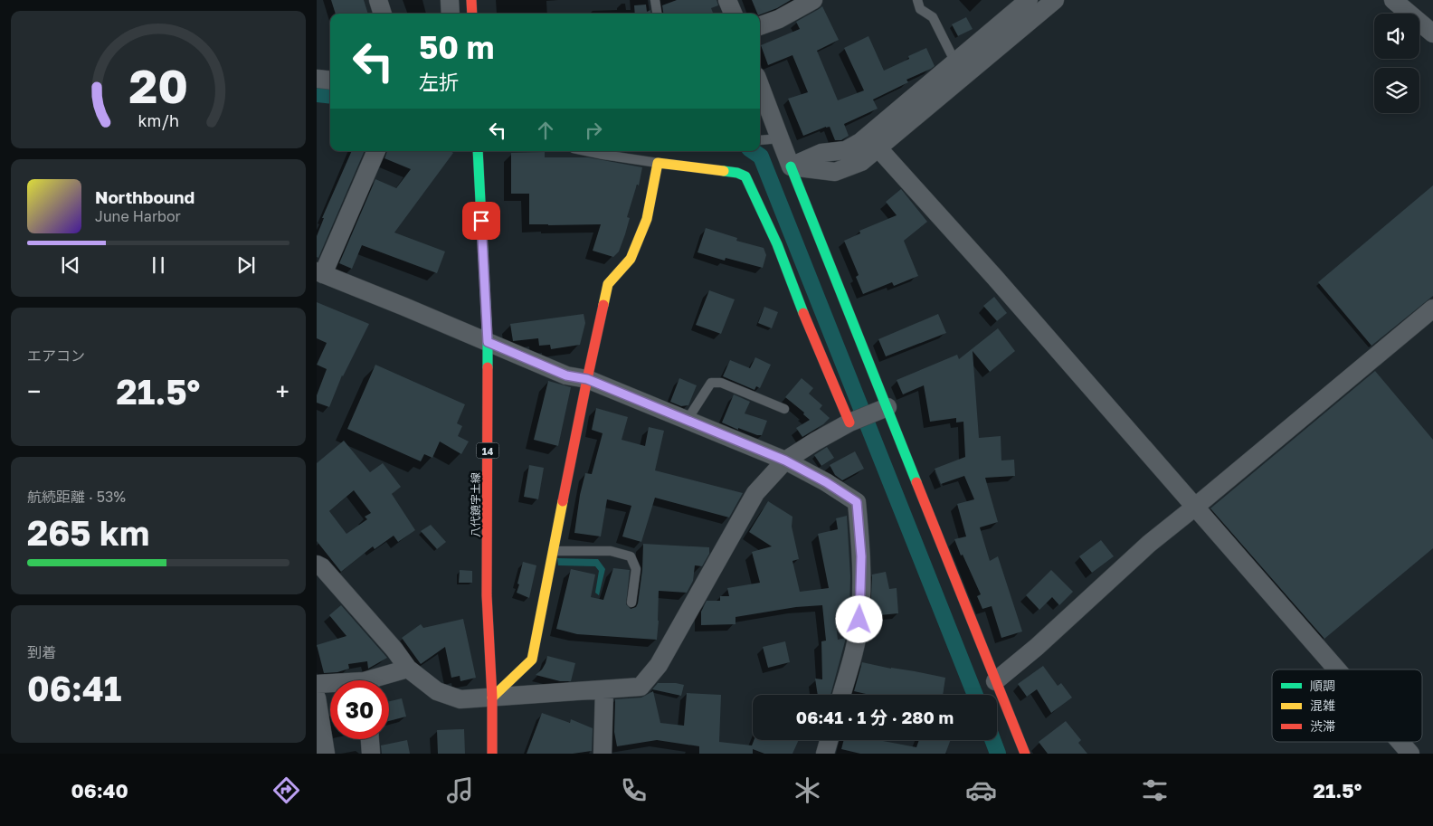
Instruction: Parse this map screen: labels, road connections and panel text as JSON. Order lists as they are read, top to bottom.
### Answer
{
  "streets": {
    "street": ["14", "八代鏡宇土線"]
  },
  "legend": ["順調", "混雑", "渋滞"],
  "page": {
    "turn": ["50 m", "左折"],
    "song": ["Northbound", "June Harbor"],
    "tile": [
      "エアコン",
      ["航続距離 · 53%", "265 km"],
      ["到着", "06:41"]
    ],
    "heat": ["−", "21.5°", "+"],
    "limit": "30",
    "trip": "06:41 · 1 分 · 280 m",
    "tabs": ["06:40", "21.5°"],
    "gauge": ["20", "km/h"]
  }
}
